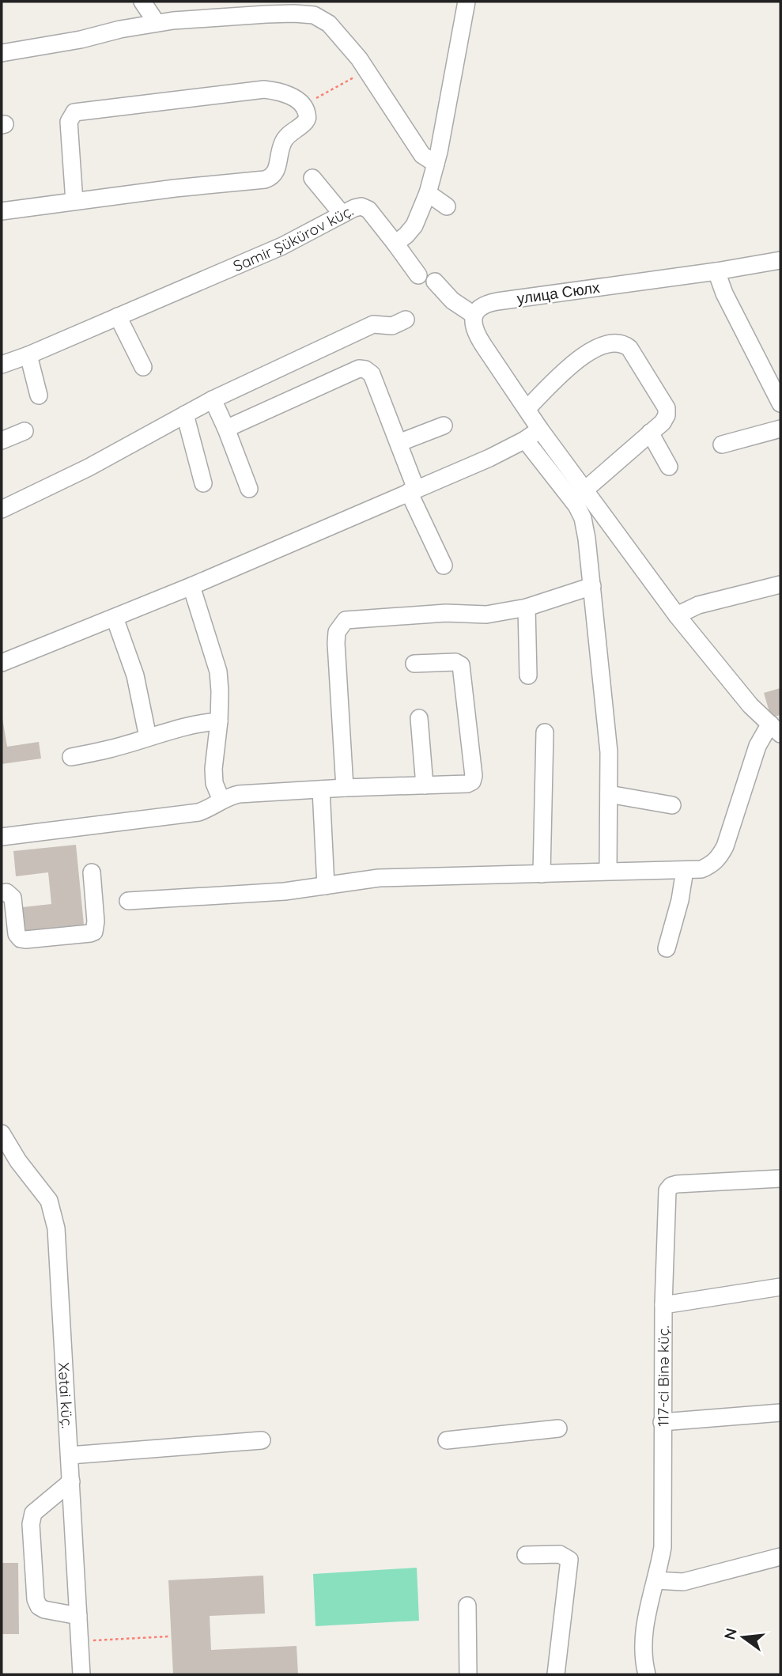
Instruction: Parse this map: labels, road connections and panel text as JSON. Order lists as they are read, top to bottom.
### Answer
{
  "streets": {
    "street": [
      "Samir Şükürov küç.",
      "улица Сюлх",
      "117-ci Binə küç.",
      "Xətai küç."
    ]
  },
  "north": "left"
}
